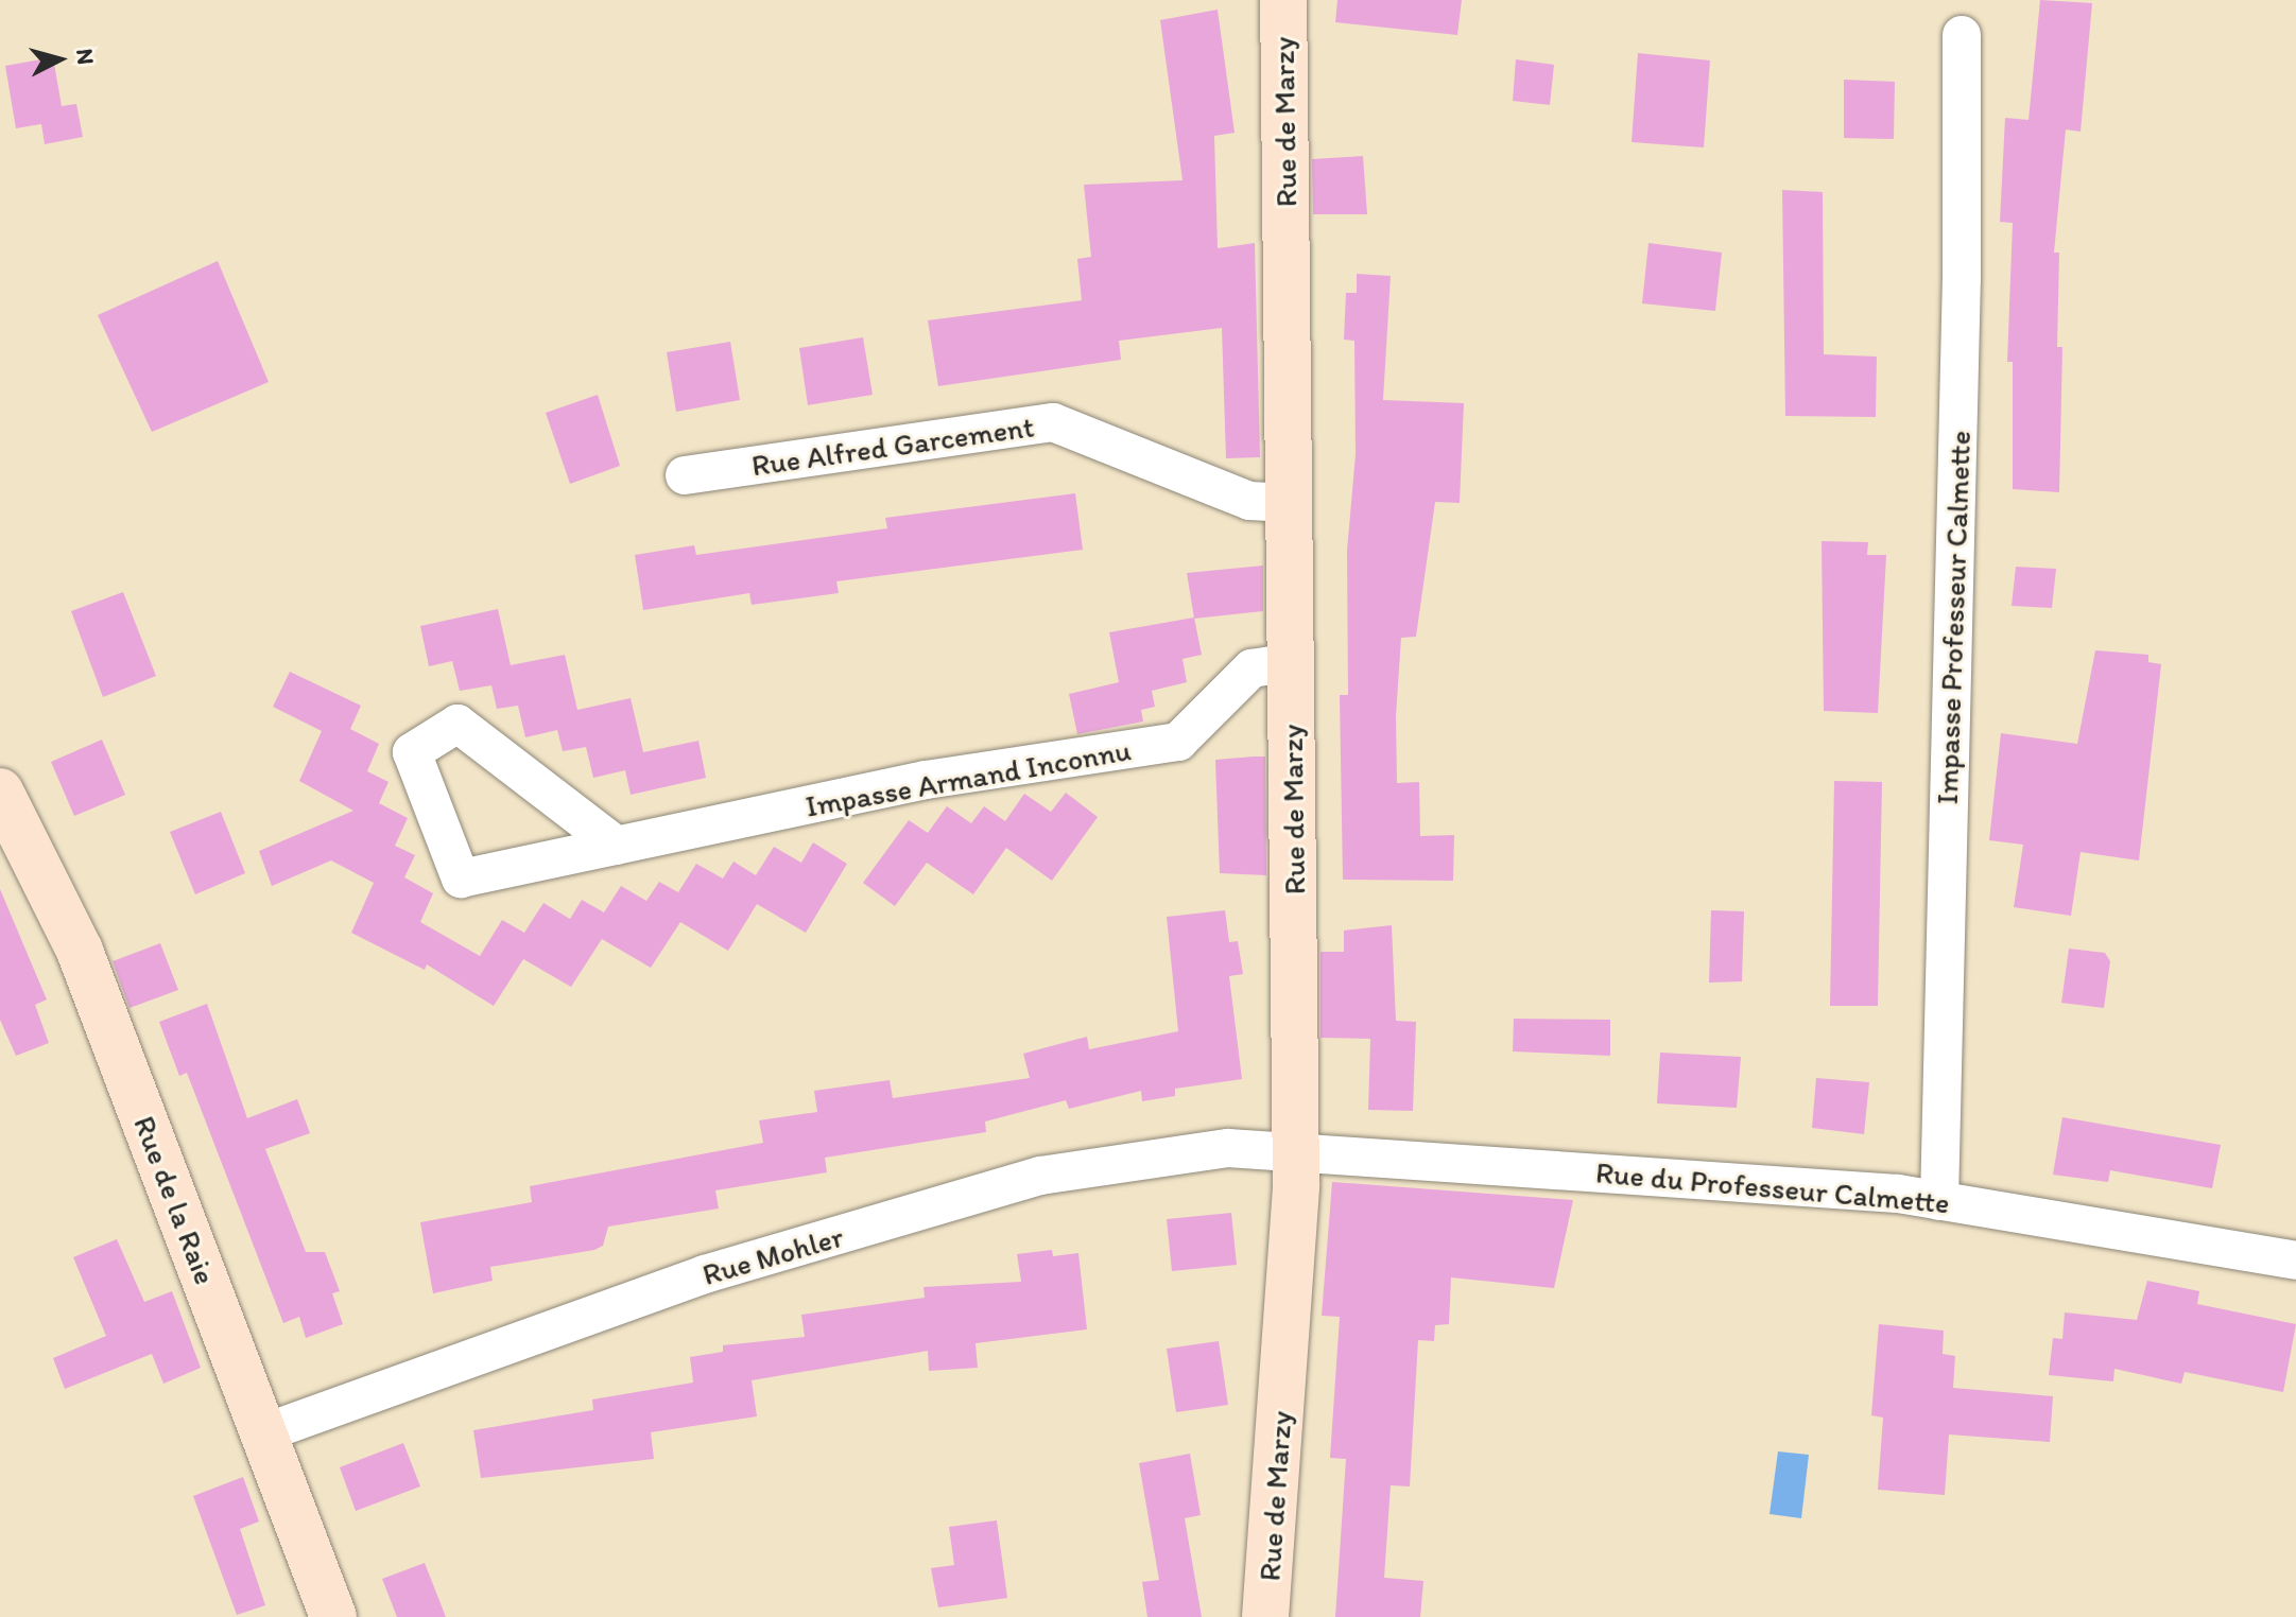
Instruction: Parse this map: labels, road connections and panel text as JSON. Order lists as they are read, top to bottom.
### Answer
{
  "streets": {
    "main road": ["Rue de Marzy", "Rue de la Raie"],
    "street": [
      "Rue Alfred Garcement",
      "Impasse Professeur Calmette",
      "Impasse Armand Inconnu",
      "Rue du Professeur Calmette",
      "Rue Mohler"
    ]
  },
  "crossings": [
    ["Rue de Marzy", "Rue Alfred Garcement"],
    ["Rue de Marzy", "Impasse Armand Inconnu"],
    ["Rue de Marzy", "Rue du Professeur Calmette"],
    ["Rue de Marzy", "Rue Mohler"],
    ["Impasse Professeur Calmette", "Rue du Professeur Calmette"],
    ["Rue du Professeur Calmette", "Rue Mohler"],
    ["Rue de la Raie", "Rue Mohler"]
  ],
  "north": "right"
}
